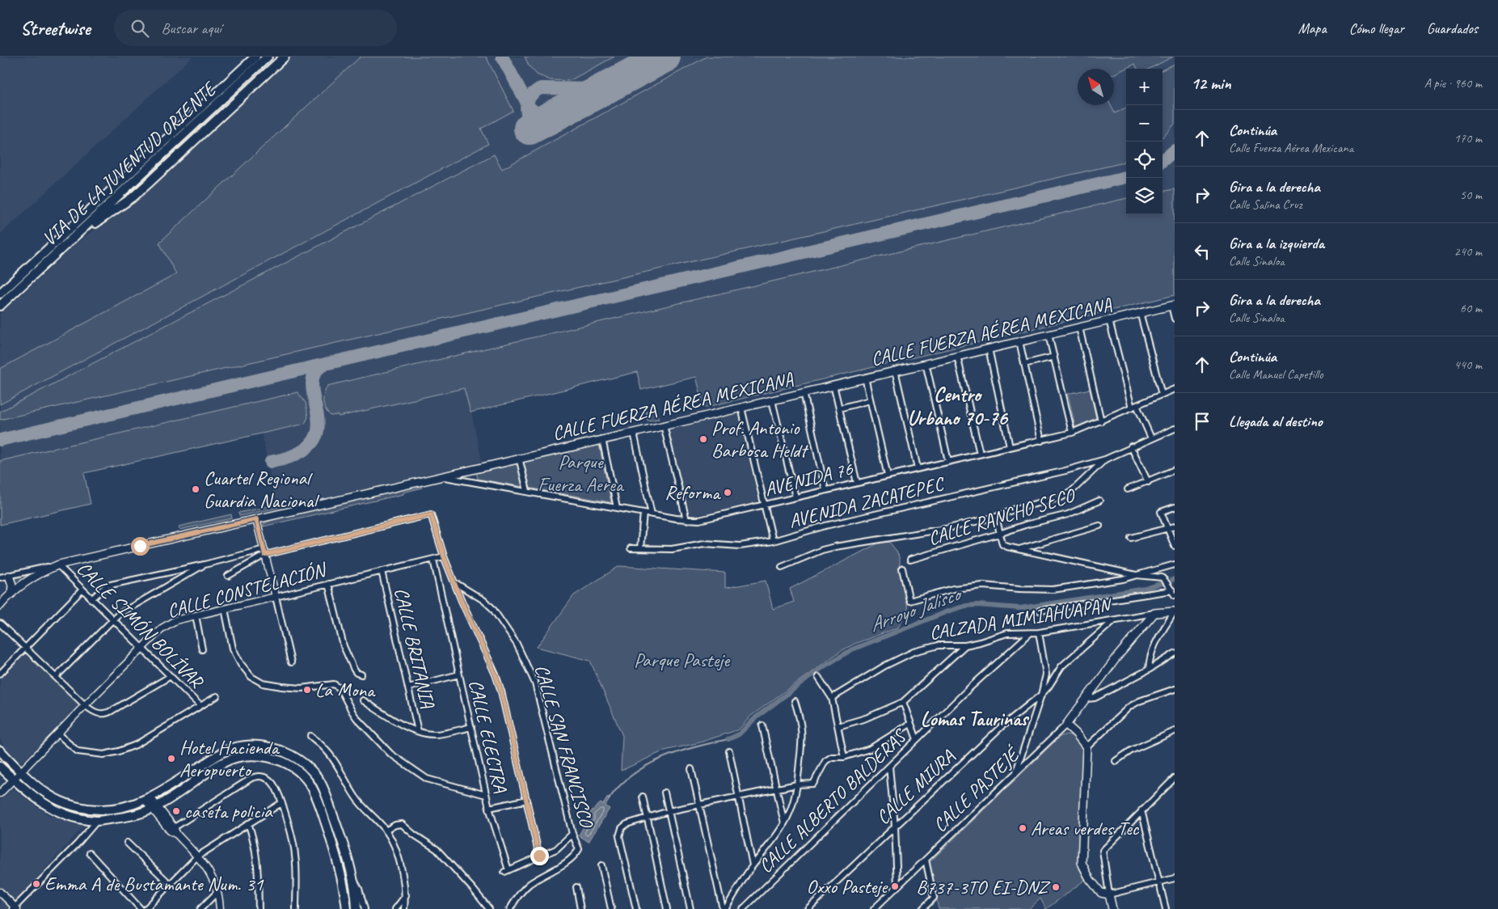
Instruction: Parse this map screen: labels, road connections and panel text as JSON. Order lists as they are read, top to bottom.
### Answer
{
  "streets": {
    "main road": [
      "VIA DE LA JUVENTUD ORIENTE",
      "CALLE FUERZA AÉREA MEXICANA",
      "CALZADA MIMIAHUAPAN",
      "CALLE PASTEJÉ"
    ],
    "street": [
      "AVENIDA 76",
      "AVENIDA ZACATEPEC",
      "CALLE RANCHO SECO",
      "CALLE CONSTELACIÓN",
      "CALLE SIMÓN BOLÍVAR",
      "CALLE BRITANIA",
      "CALLE ELECTRA",
      "CALLE SAN FRANCISCO",
      "CALLE MIURA",
      "CALLE ALBERTO BALDERAS"
    ]
  },
  "crossings": [
    ["CALLE FUERZA AÉREA MEXICANA", "AVENIDA 76"],
    ["CALLE FUERZA AÉREA MEXICANA", "CALLE SIMÓN BOLÍVAR"],
    ["CALLE CONSTELACIÓN", "CALLE SIMÓN BOLÍVAR"],
    ["CALLE CONSTELACIÓN", "CALLE BRITANIA"],
    ["CALLE CONSTELACIÓN", "CALLE ELECTRA"],
    ["CALZADA MIMIAHUAPAN", "CALLE MIURA"],
    ["CALZADA MIMIAHUAPAN", "CALLE PASTEJÉ"],
    ["CALZADA MIMIAHUAPAN", "CALLE ALBERTO BALDERAS"]
  ],
  "districts": ["Centro Urbano 70-76", "Lomas Taurinas"],
  "water": ["Arroyo Jalisco"],
  "parks": ["Parque Fuerza Aerea", "Parque Pasteje"],
  "places": [
    "Prof. Antonio Barbosa Heldt",
    "Cuartel Regional Guardia Nacional",
    "Reforma",
    "La Mona",
    "Hotel Hacienda Aeropuerto",
    "caseta policia",
    "Areas verdes Tec",
    "Emma A de Bustamante Num. 31",
    "Oxxo Pasteje",
    "B737-3TO EI-DNZ"
  ],
  "north": "top left",
  "page": {
    "header": "Streetwise",
    "search": "Buscar aquí",
    "nav": ["Mapa", "Cómo llegar", "Guardados"],
    "heading": ["12 min", "A pie · 960 m"],
    "map_buttons": ["+", "−"],
    "list": [
      ["Continúa", "Calle Fuerza Aérea Mexicana", "170 m"],
      ["Gira a la derecha", "Calle Salina Cruz", "50 m"],
      ["Gira a la izquierda", "Calle Sinaloa", "240 m"],
      ["Gira a la derecha", "Calle Sinaloa", "60 m"],
      ["Continúa", "Calle Manuel Capetillo", "440 m"],
      "Llegada al destino"
    ]
  }
}
